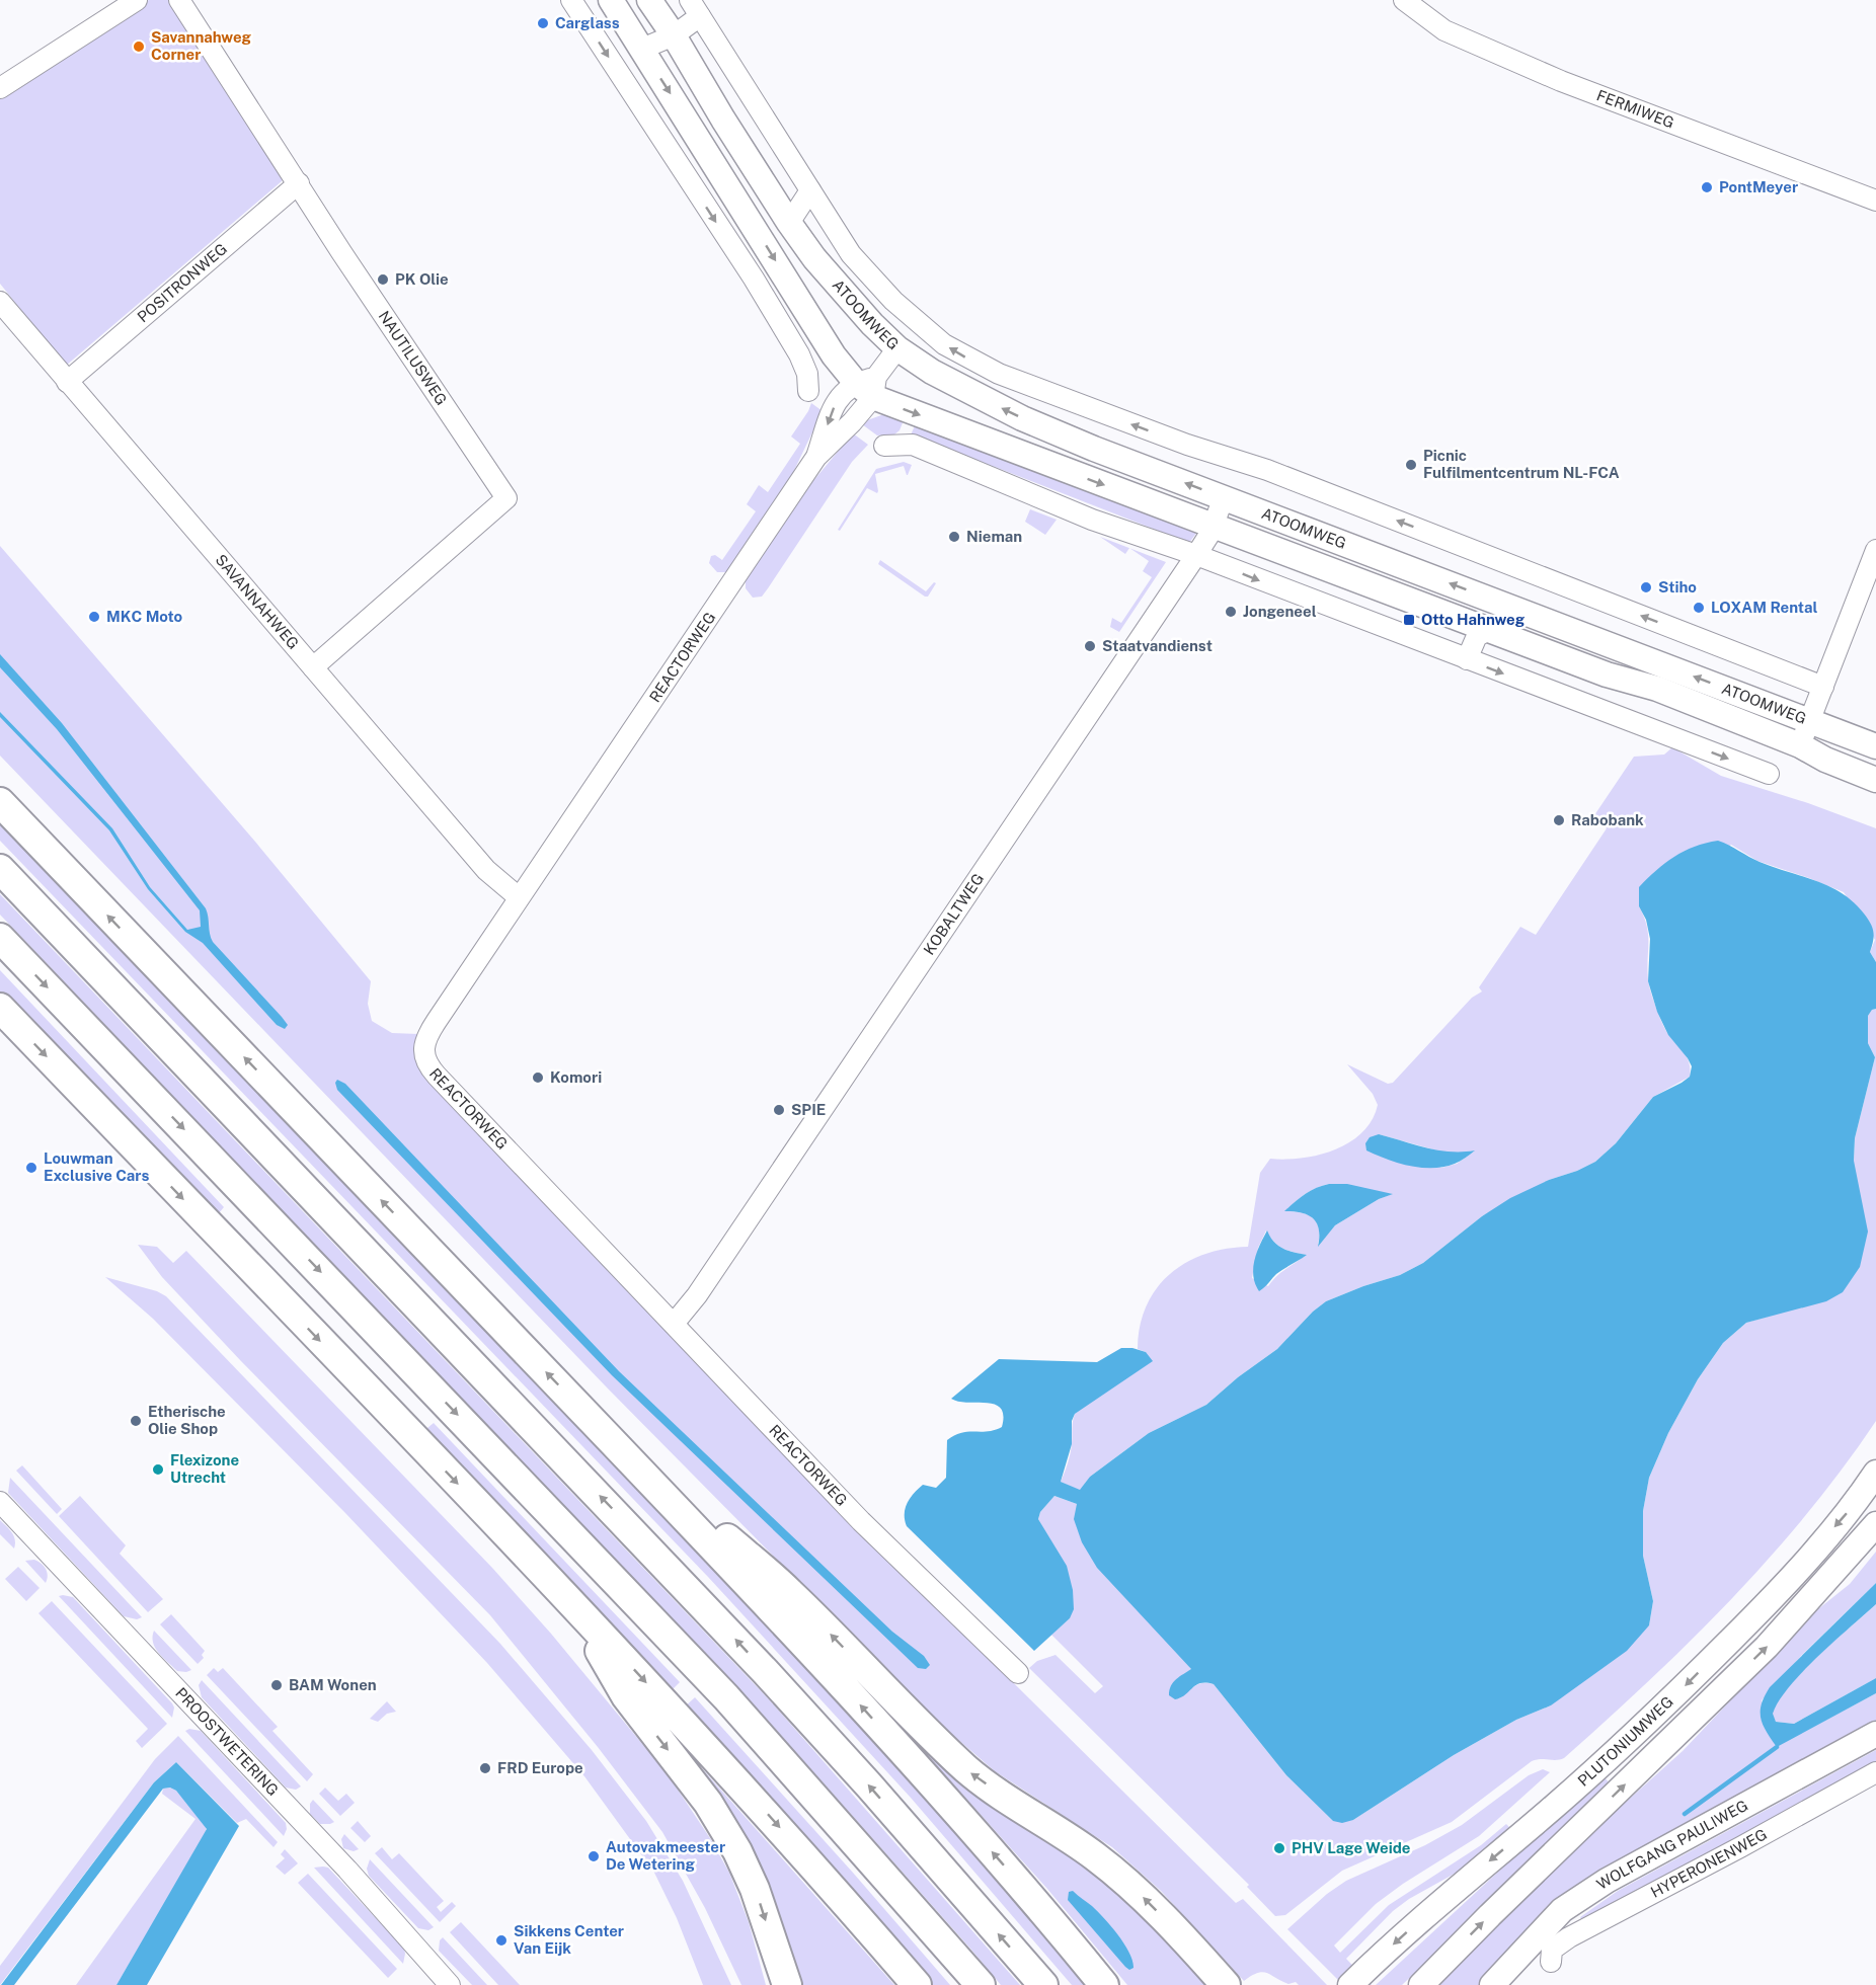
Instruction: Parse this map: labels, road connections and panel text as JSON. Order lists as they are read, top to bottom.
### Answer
{
  "streets": {
    "main road": ["ATOOMWEG", "PLUTONIUMWEG", "WOLFGANG PAULIWEG"],
    "street": [
      "FERMIWEG",
      "POSITRONWEG",
      "NAUTILUSWEG",
      "SAVANNAHWEG",
      "REACTORWEG",
      "KOBALTWEG",
      "PROOSTWETERING",
      "HYPERONENWEG"
    ]
  },
  "crossings": [
    ["POSITRONWEG", "NAUTILUSWEG"],
    ["POSITRONWEG", "SAVANNAHWEG"],
    ["ATOOMWEG", "REACTORWEG"],
    ["ATOOMWEG", "KOBALTWEG"],
    ["NAUTILUSWEG", "SAVANNAHWEG"],
    ["SAVANNAHWEG", "REACTORWEG"],
    ["REACTORWEG", "KOBALTWEG"]
  ],
  "places": {
    "other": [
      "Carglass",
      "Savannahweg Corner",
      "PontMeyer",
      "PK Olie",
      "Picnic Fulfilmentcentrum NL-FCA",
      "Nieman",
      "Stiho",
      "LOXAM Rental",
      "Jongeneel",
      "MKC Moto",
      "Staatvandienst",
      "Rabobank",
      "Komori",
      "SPIE",
      "Louwman Exclusive Cars",
      "Etherische Olie Shop",
      "Flexizone Utrecht",
      "BAM Wonen",
      "FRD Europe",
      "PHV Lage Weide",
      "Autovakmeester De Wetering",
      "Sikkens Center Van Eijk"
    ],
    "transit": ["Otto Hahnweg"]
  }
}
